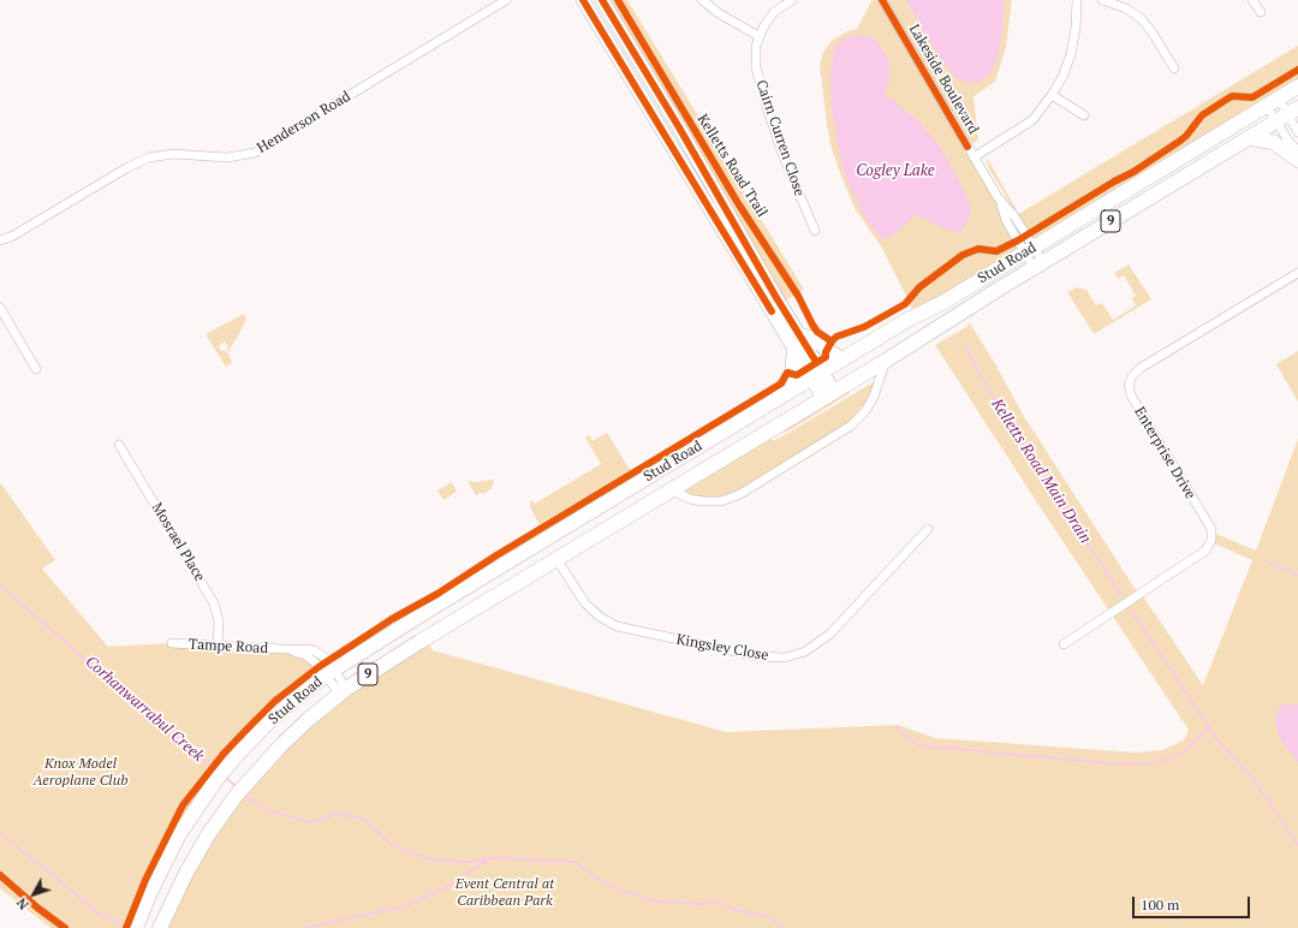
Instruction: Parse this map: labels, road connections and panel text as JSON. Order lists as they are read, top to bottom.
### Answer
{
  "streets": {
    "highway": ["9", "Stud Road"],
    "street": [
      "Lakeside Boulevard",
      "Henderson Road",
      "Cairn Curren Close",
      "Enterprise Drive",
      "Mosrael Place",
      "Tampe Road",
      "Kingsley Close"
    ],
    "cycle path": ["Kelletts Road Trail"]
  },
  "crossings": [
    ["Lakeside Boulevard", "Stud Road"],
    ["Stud Road", "Tampe Road"],
    ["Stud Road", "Kingsley Close"],
    ["Mosrael Place", "Tampe Road"]
  ],
  "water": ["Cogley Lake", "Kelletts Road Main Drain", "Corhanwarrabul Creek"],
  "parks": ["Knox Model Aeroplane Club", "Event Central at Caribbean Park"],
  "scale_bar": "100 m",
  "north": "bottom left"
}
